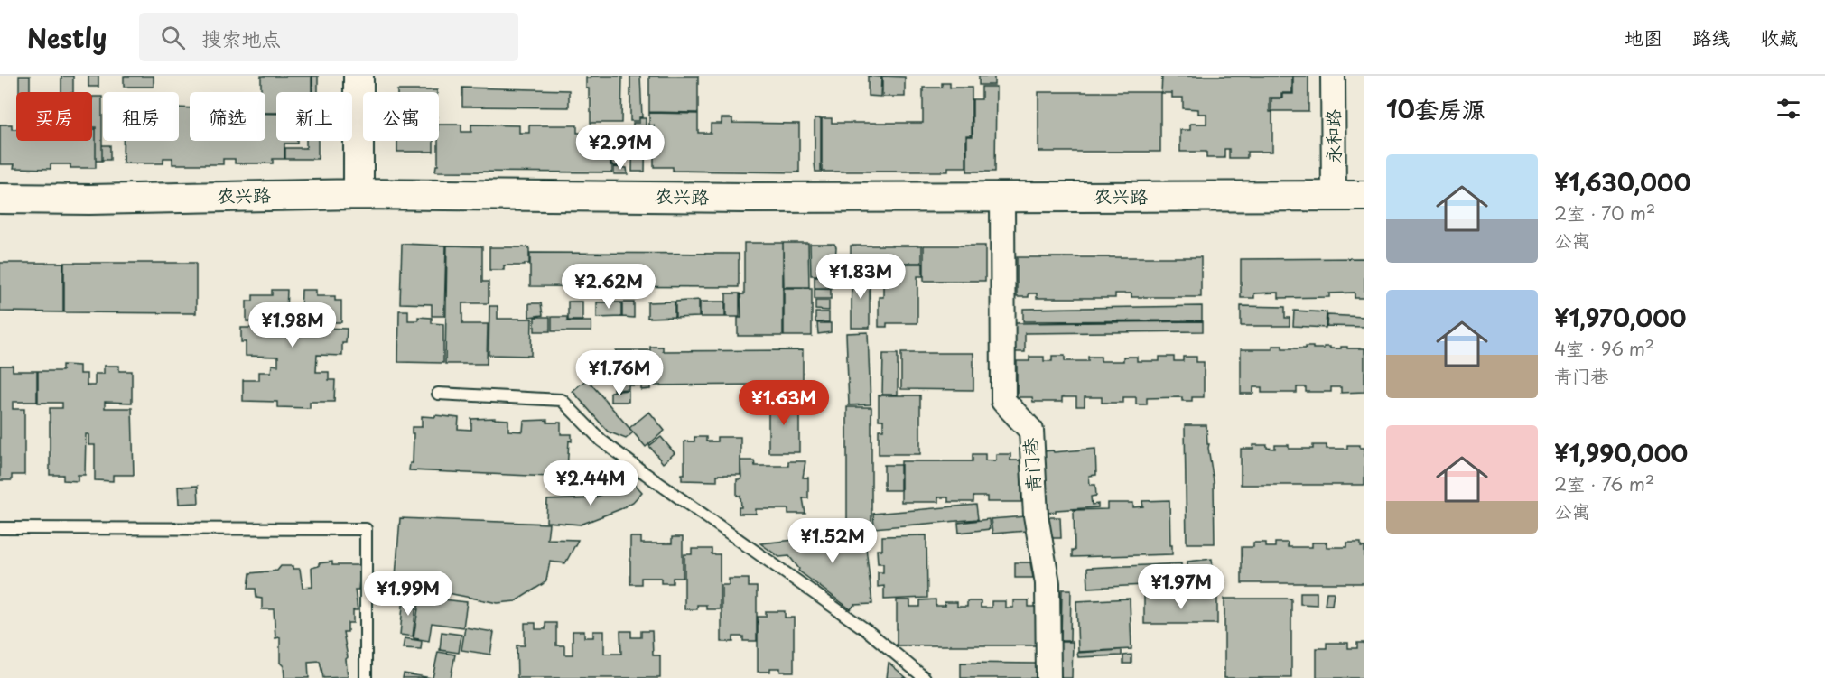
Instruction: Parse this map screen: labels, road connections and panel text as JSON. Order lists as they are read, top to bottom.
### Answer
{
  "streets": {
    "street": ["永和路", "农兴路", "青门巷"]
  },
  "crossings": [
    ["永和路", "农兴路"],
    ["农兴路", "青门巷"]
  ],
  "page": {
    "header": "Nestly",
    "search": "搜索地点",
    "nav": ["地图", "路线", "收藏"],
    "heading": "10套房源",
    "chip": [
      "买房",
      "租房",
      "筛选",
      "新上",
      "公寓"
    ],
    "price": [
      "¥2.91M",
      "¥1.83M",
      "¥2.62M",
      "¥1.98M",
      "¥1.76M",
      "¥1.63M",
      "¥2.44M",
      "¥1.52M",
      "¥1.97M",
      "¥1.99M"
    ],
    "list": [
      {
        "name": "¥1,630,000",
        "note": "2室 · 70 m² · 公寓"
      },
      {
        "name": "¥1,970,000",
        "note": "4室 · 96 m² · 青门巷"
      },
      {
        "name": "¥1,990,000",
        "note": "2室 · 76 m² · 公寓"
      }
    ]
  }
}
